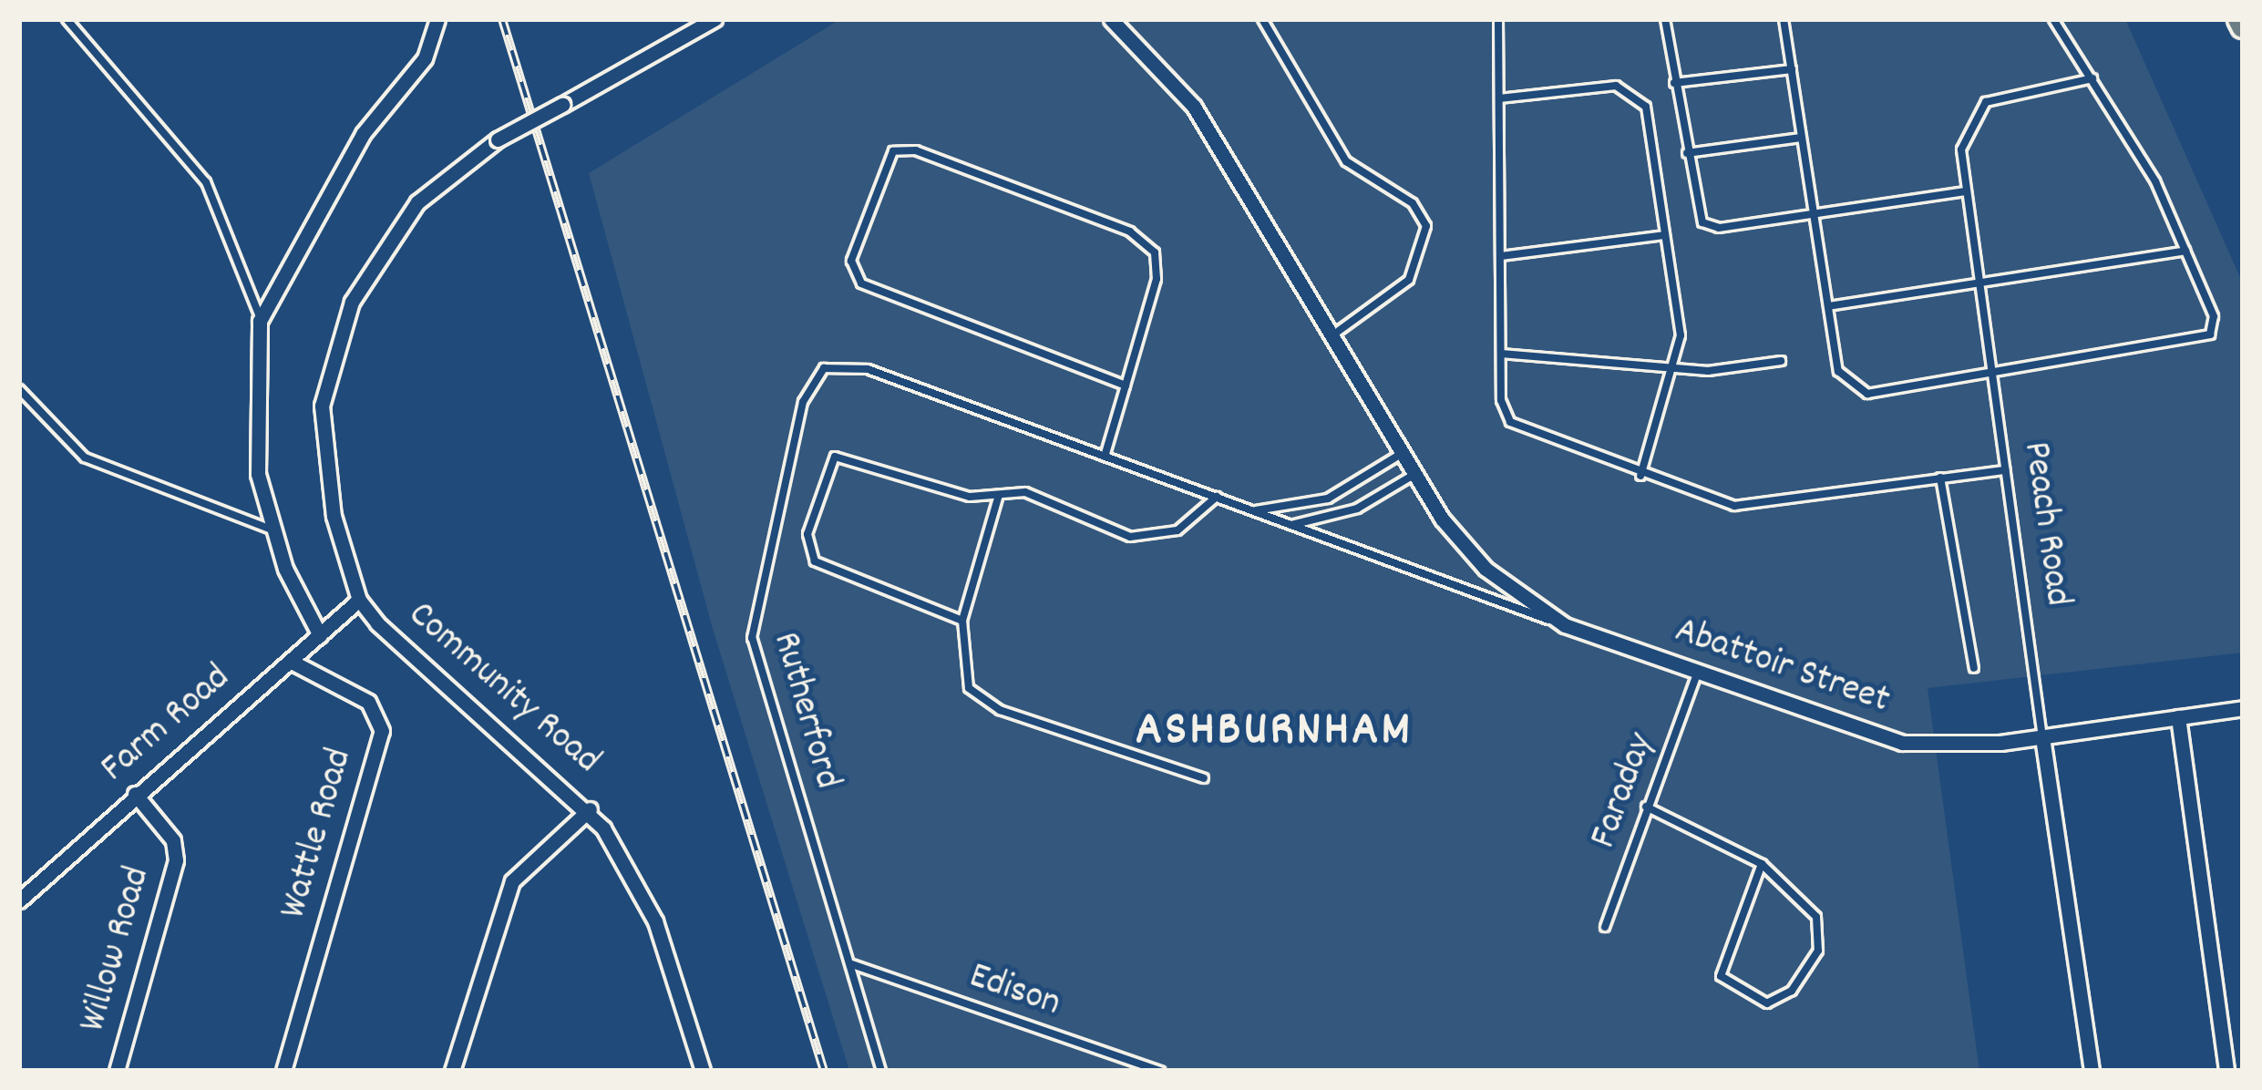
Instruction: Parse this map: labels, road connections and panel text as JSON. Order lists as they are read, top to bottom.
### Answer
{
  "streets": {
    "street": [
      "Peach Road",
      "Abattoir Street",
      "Community Road",
      "Farm Road",
      "Wattle Road",
      "Willow Road"
    ],
    "lane": ["Rutherford", "Faraday", "Edison"]
  },
  "crossings": [
    ["Peach Road", "Abattoir Street"],
    ["Abattoir Street", "Rutherford"],
    ["Abattoir Street", "Faraday"],
    ["Community Road", "Farm Road"],
    ["Rutherford", "Edison"],
    ["Farm Road", "Wattle Road"],
    ["Farm Road", "Willow Road"]
  ],
  "districts": ["ASHBURNHAM"]
}
